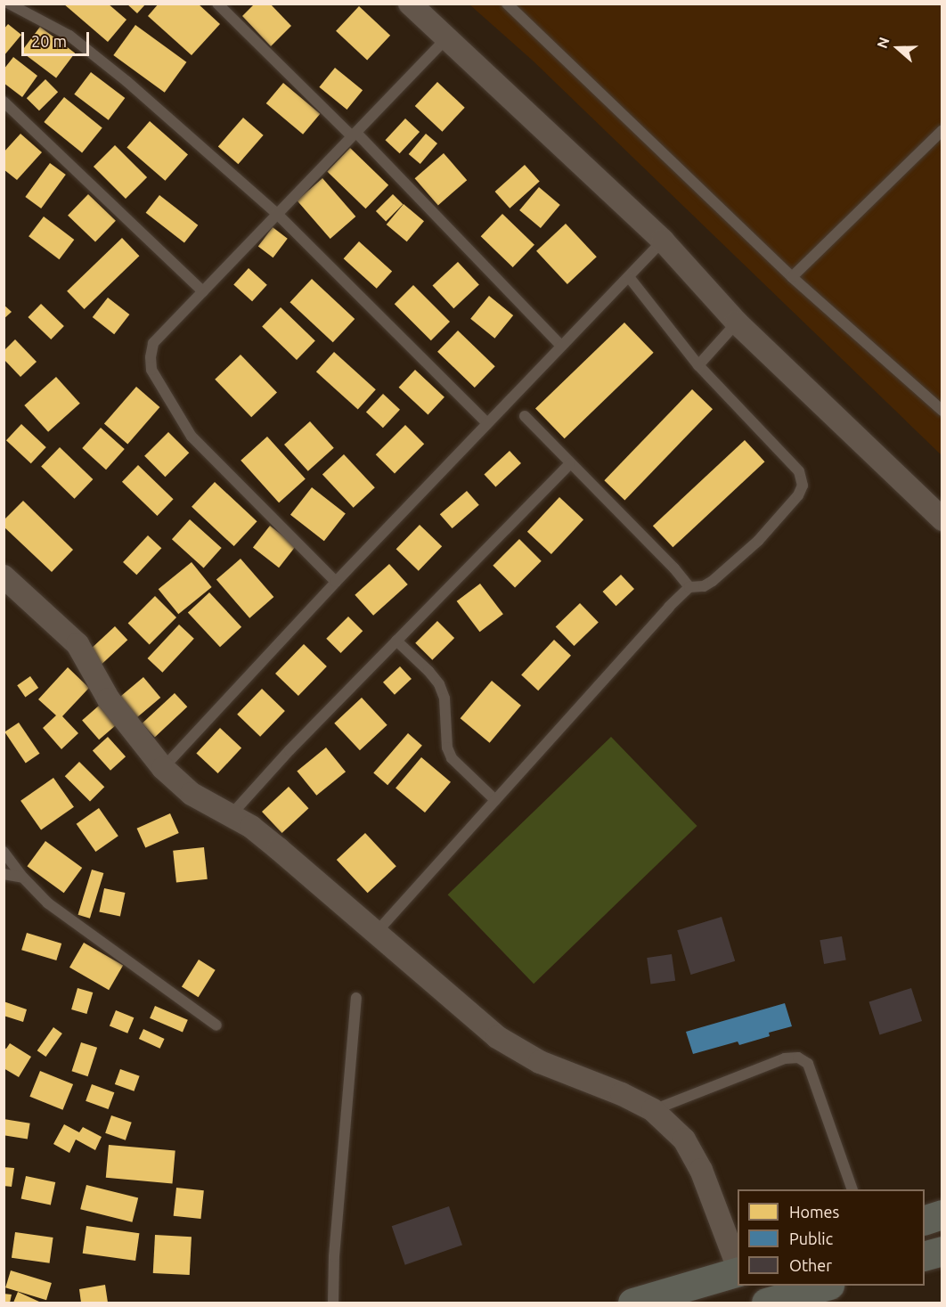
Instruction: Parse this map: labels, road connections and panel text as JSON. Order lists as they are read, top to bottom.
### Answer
{
  "legend": ["Homes", "Public", "Other"],
  "scale_bar": "20 m",
  "north": "left"
}
